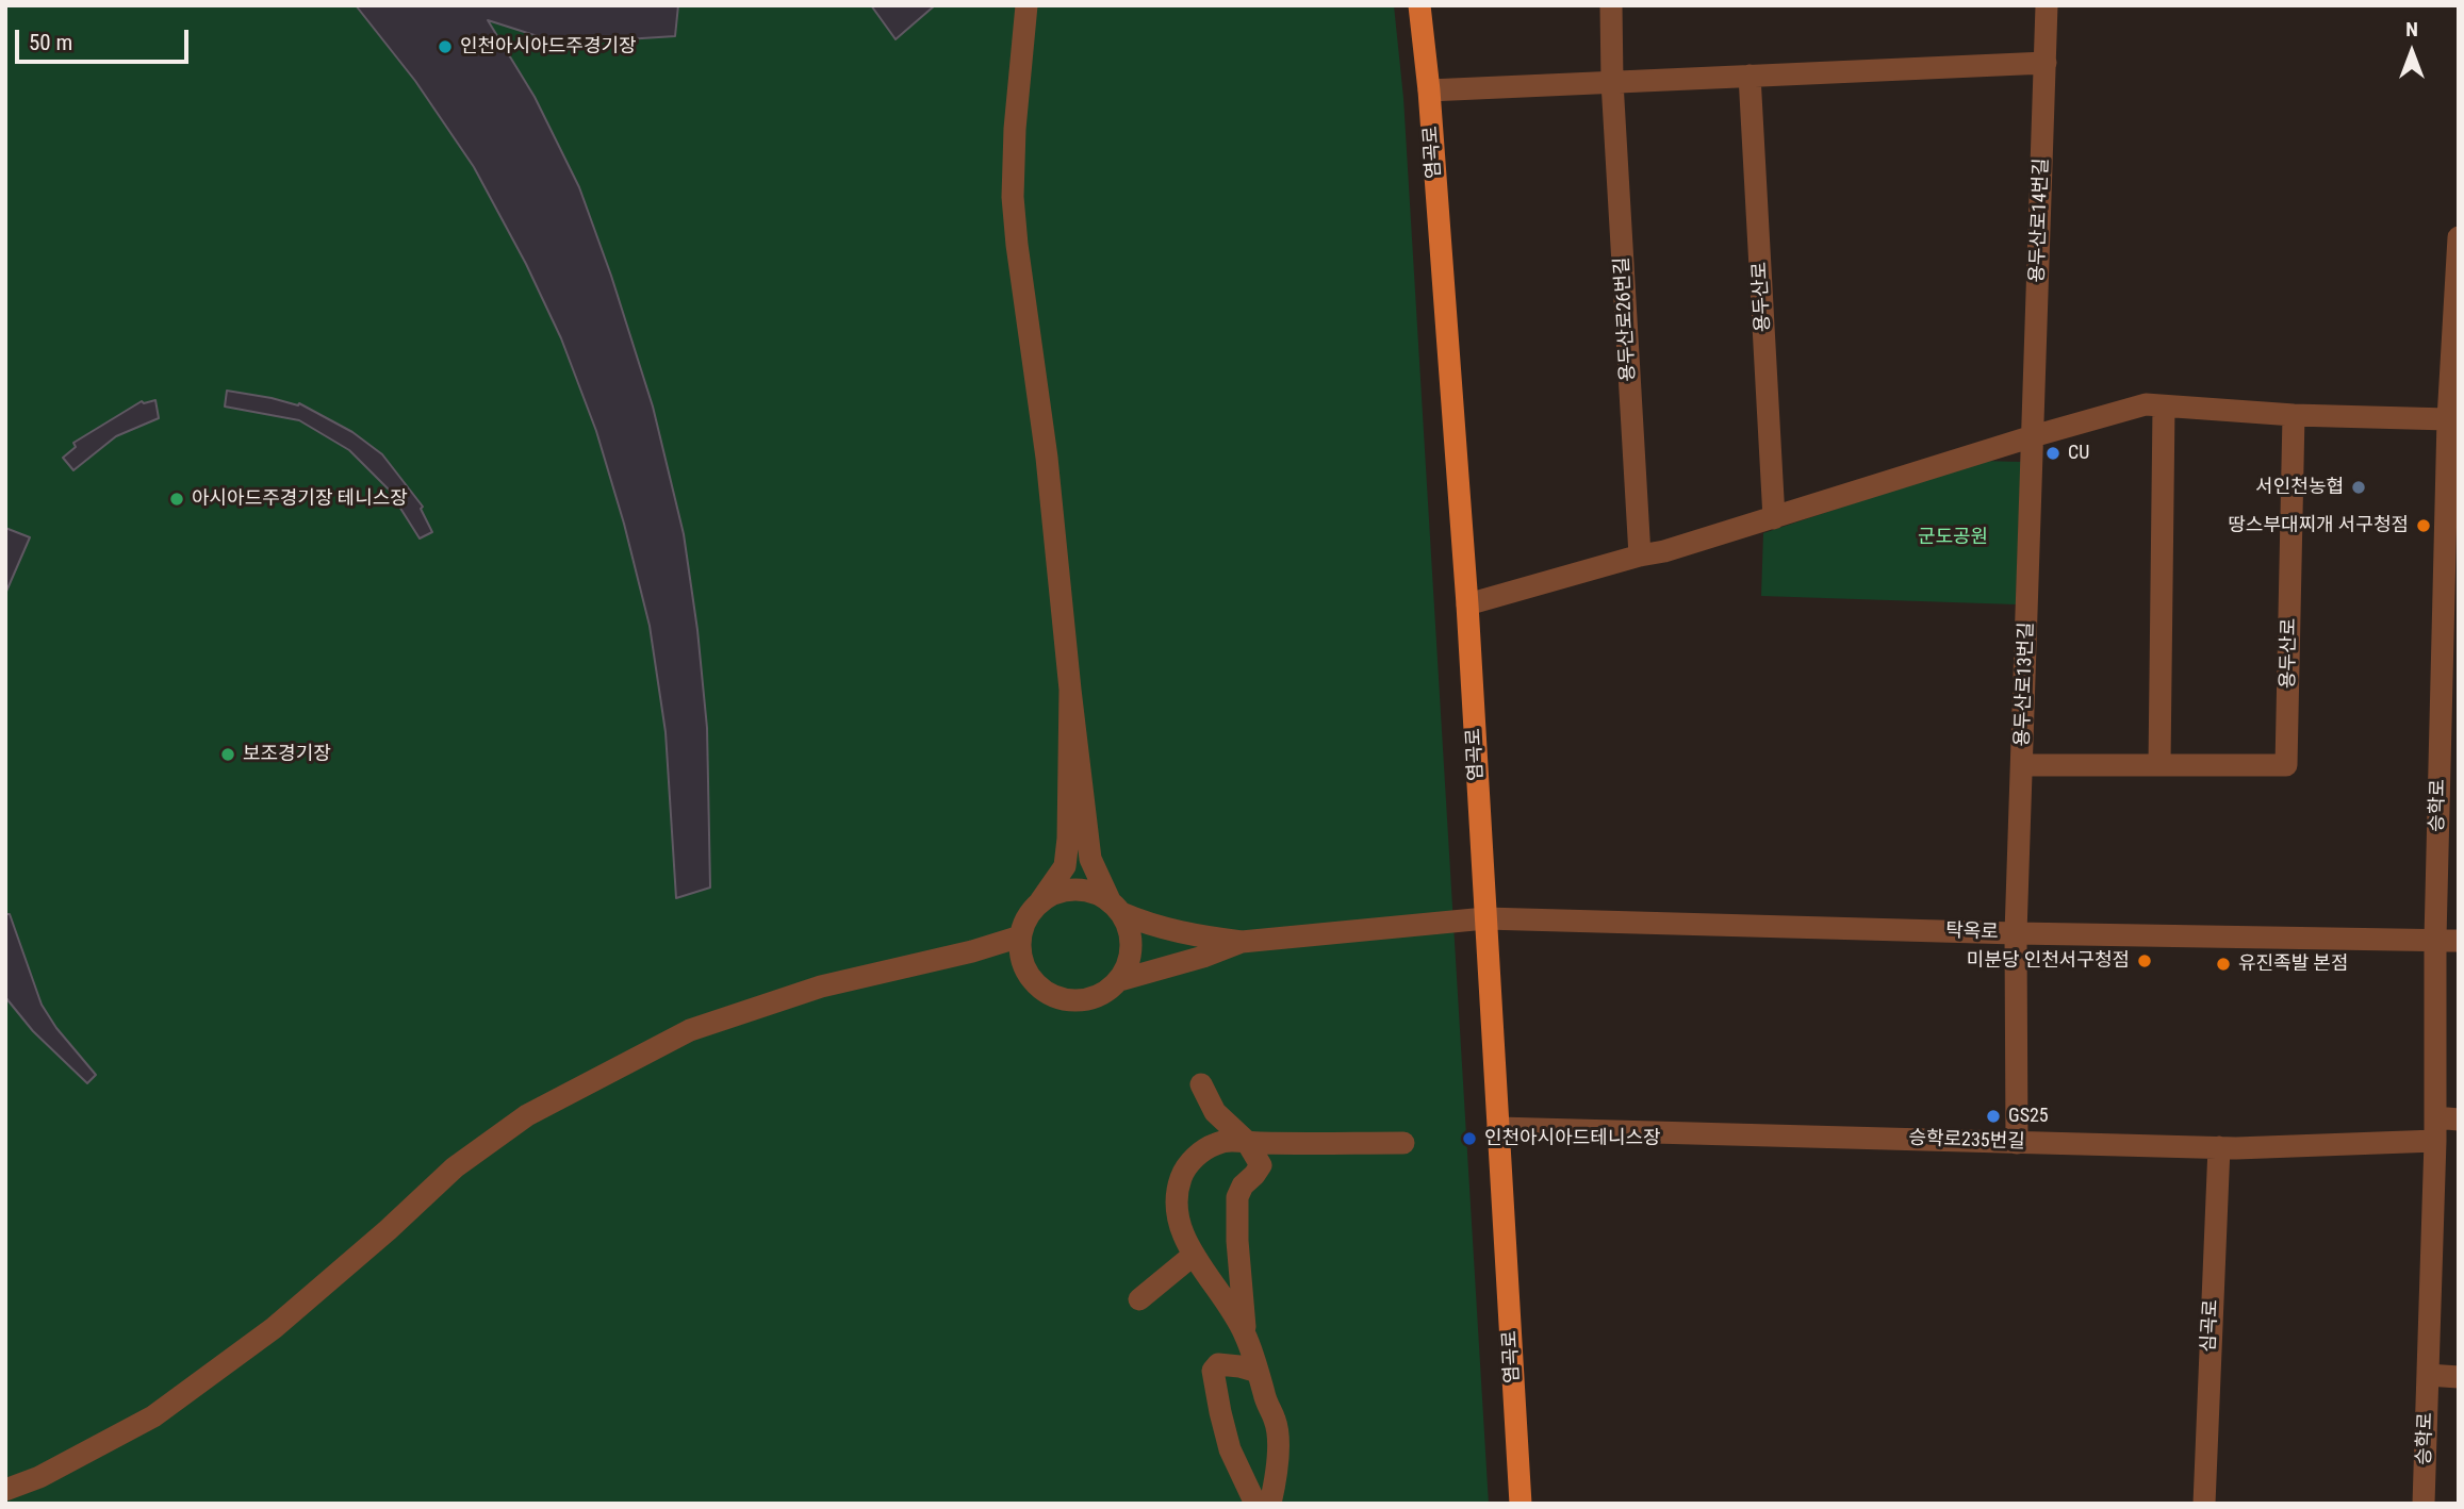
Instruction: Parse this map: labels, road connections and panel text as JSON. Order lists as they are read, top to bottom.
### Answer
{
  "streets": {
    "main road": ["염곡로"],
    "street": [
      "용두산로14번길",
      "용두산로",
      "용두산로26번길",
      "용두산로13번길",
      "승학로",
      "탁옥로",
      "승학로235번길",
      "심곡로"
    ]
  },
  "crossings": [
    ["염곡로", "탁옥로"],
    ["염곡로", "승학로235번길"],
    ["용두산로14번길", "용두산로13번길"],
    ["용두산로", "용두산로13번길"],
    ["용두산로13번길", "탁옥로"],
    ["용두산로13번길", "승학로235번길"],
    ["승학로", "탁옥로"],
    ["승학로", "승학로235번길"],
    ["승학로235번길", "심곡로"]
  ],
  "parks": ["군도공원"],
  "places": [
    "인천아시아드주경기장",
    "CU",
    "서인천농협",
    "아시아드주경기장 테니스장",
    "땅스부대찌개 서구청점",
    "보조경기장",
    "미분당 인천서구청점",
    "유진족발 본점",
    "GS25",
    "인천아시아드테니스장"
  ],
  "scale_bar": "50 m",
  "north": "top"
}
